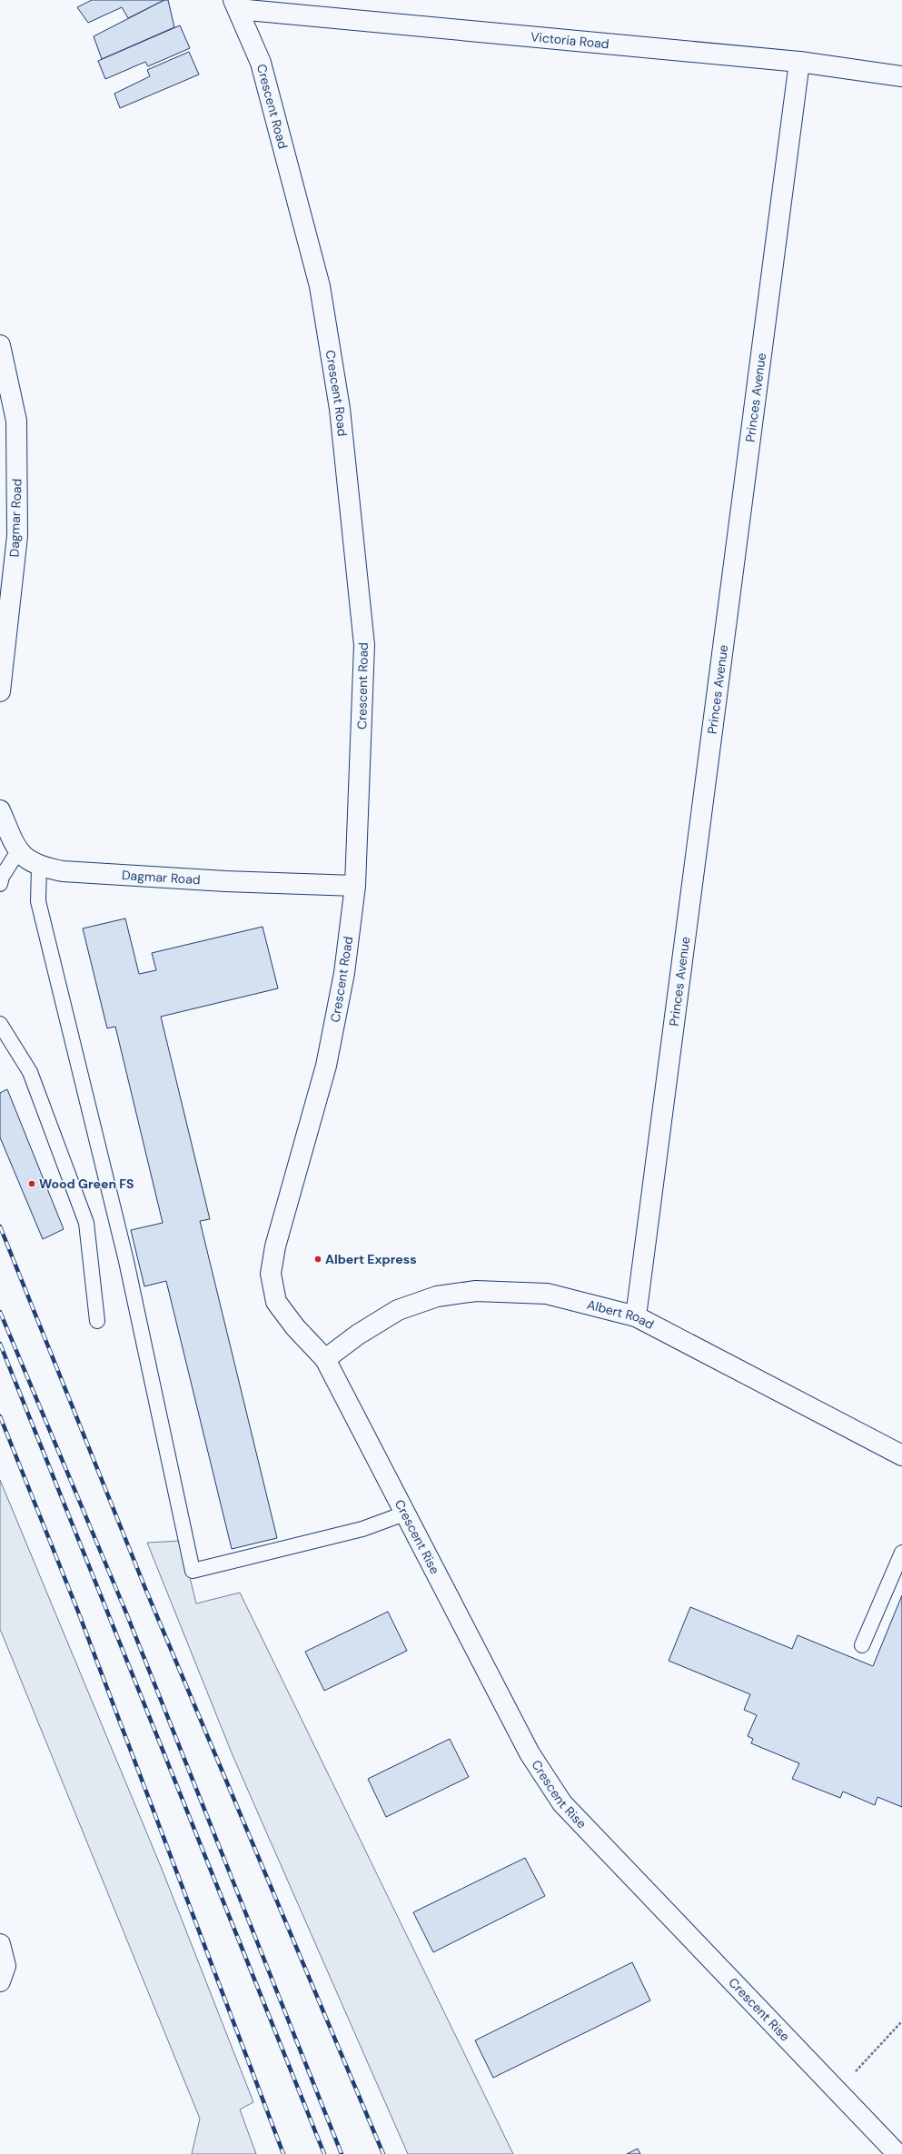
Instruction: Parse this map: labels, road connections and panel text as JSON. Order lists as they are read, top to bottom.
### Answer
{
  "streets": {
    "street": [
      "Victoria Road",
      "Crescent Road",
      "Princes Avenue",
      "Dagmar Road",
      "Albert Road",
      "Crescent Rise"
    ]
  },
  "crossings": [
    ["Victoria Road", "Crescent Road"],
    ["Victoria Road", "Princes Avenue"],
    ["Crescent Road", "Dagmar Road"],
    ["Crescent Road", "Albert Road"],
    ["Crescent Road", "Crescent Rise"],
    ["Princes Avenue", "Albert Road"],
    ["Albert Road", "Crescent Rise"]
  ],
  "places": ["Wood Green FS", "Albert Express"]
}
